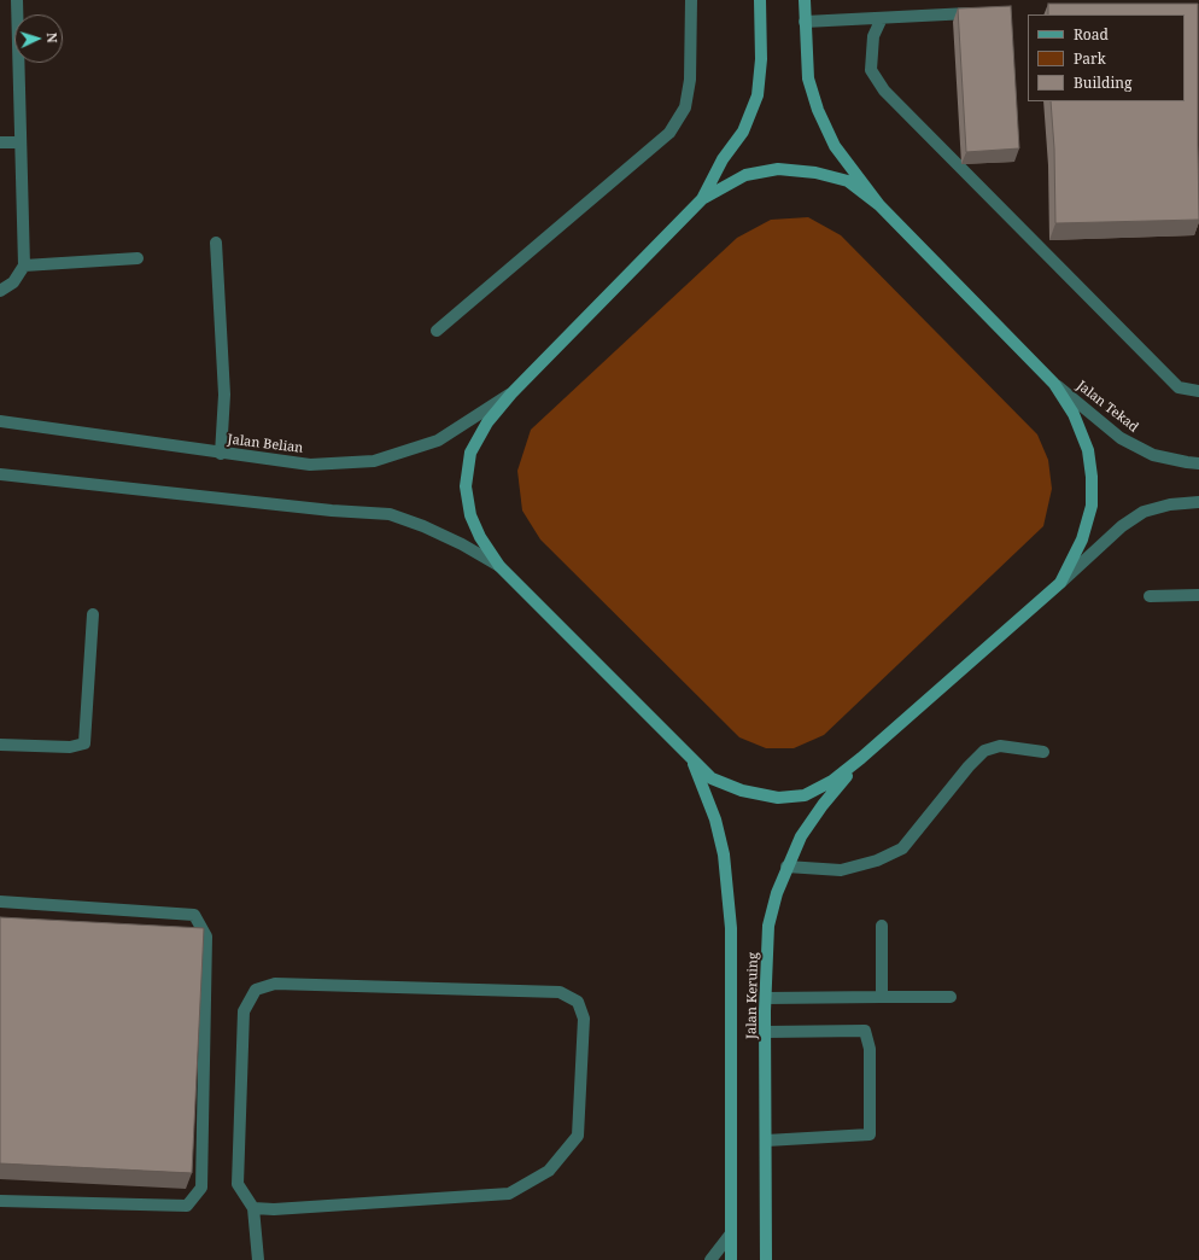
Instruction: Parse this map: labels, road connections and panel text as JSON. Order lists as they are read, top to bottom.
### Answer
{
  "streets": {
    "main road": ["Jalan Keruing"],
    "street": ["Jalan Tekad", "Jalan Belian"]
  },
  "legend": ["Road", "Park", "Building"],
  "north": "right"
}
